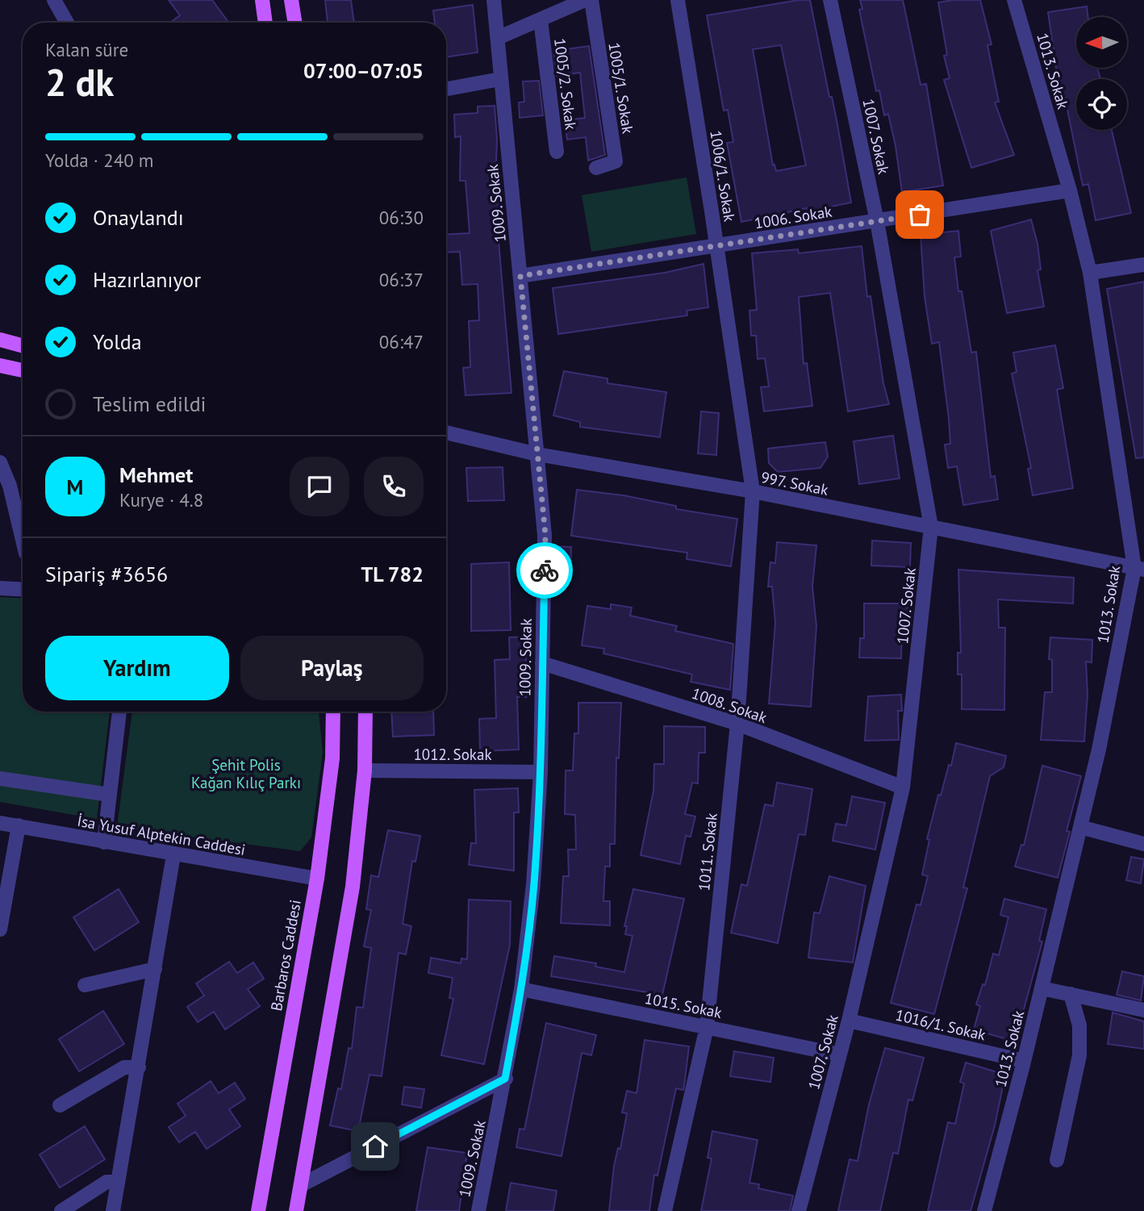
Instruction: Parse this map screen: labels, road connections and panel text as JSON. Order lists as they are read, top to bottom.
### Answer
{
  "streets": {
    "main road": ["Barbaros Caddesi"],
    "street": [
      "1013. Sokak",
      "1005/2. Sokak",
      "1005/1. Sokak",
      "1007. Sokak",
      "1006/1. Sokak",
      "1009. Sokak",
      "1006. Sokak",
      "997. Sokak",
      "1008. Sokak",
      "1012. Sokak",
      "İsa Yusuf Alptekin Caddesi",
      "1011. Sokak",
      "1015. Sokak",
      "1016/1. Sokak"
    ]
  },
  "crossings": [
    ["1013. Sokak", "1006. Sokak"],
    ["1013. Sokak", "997. Sokak"],
    ["1013. Sokak", "1016/1. Sokak"],
    ["1007. Sokak", "1006. Sokak"],
    ["1007. Sokak", "997. Sokak"],
    ["1007. Sokak", "1008. Sokak"],
    ["1007. Sokak", "1015. Sokak"],
    ["1007. Sokak", "1016/1. Sokak"],
    ["1006/1. Sokak", "1006. Sokak"],
    ["1006/1. Sokak", "997. Sokak"],
    ["1006/1. Sokak", "1011. Sokak"],
    ["1009. Sokak", "1006. Sokak"],
    ["1009. Sokak", "997. Sokak"],
    ["1009. Sokak", "1008. Sokak"],
    ["1009. Sokak", "1012. Sokak"],
    ["1009. Sokak", "1015. Sokak"],
    ["997. Sokak", "1011. Sokak"],
    ["1008. Sokak", "1011. Sokak"],
    ["İsa Yusuf Alptekin Caddesi", "Barbaros Caddesi"],
    ["1011. Sokak", "1015. Sokak"]
  ],
  "parks": ["Şehit Polis Kağan Kılıç Parkı"],
  "north": "left",
  "page": {
    "heading": ["2 dk", "Kalan süre", "07:00–07:05"],
    "panel": [
      "Mehmet",
      "Kurye · 4.8",
      "Sipariş #3656",
      "TL 782"
    ],
    "bar": "Yolda · 240 m",
    "list": [
      ["Onaylandı", "06:30"],
      ["Hazırlanıyor", "06:37"],
      ["Yolda", "06:47"],
      "Teslim edildi"
    ],
    "round": "M",
    "buttons": ["Yardım", "Paylaş"]
  }
}
